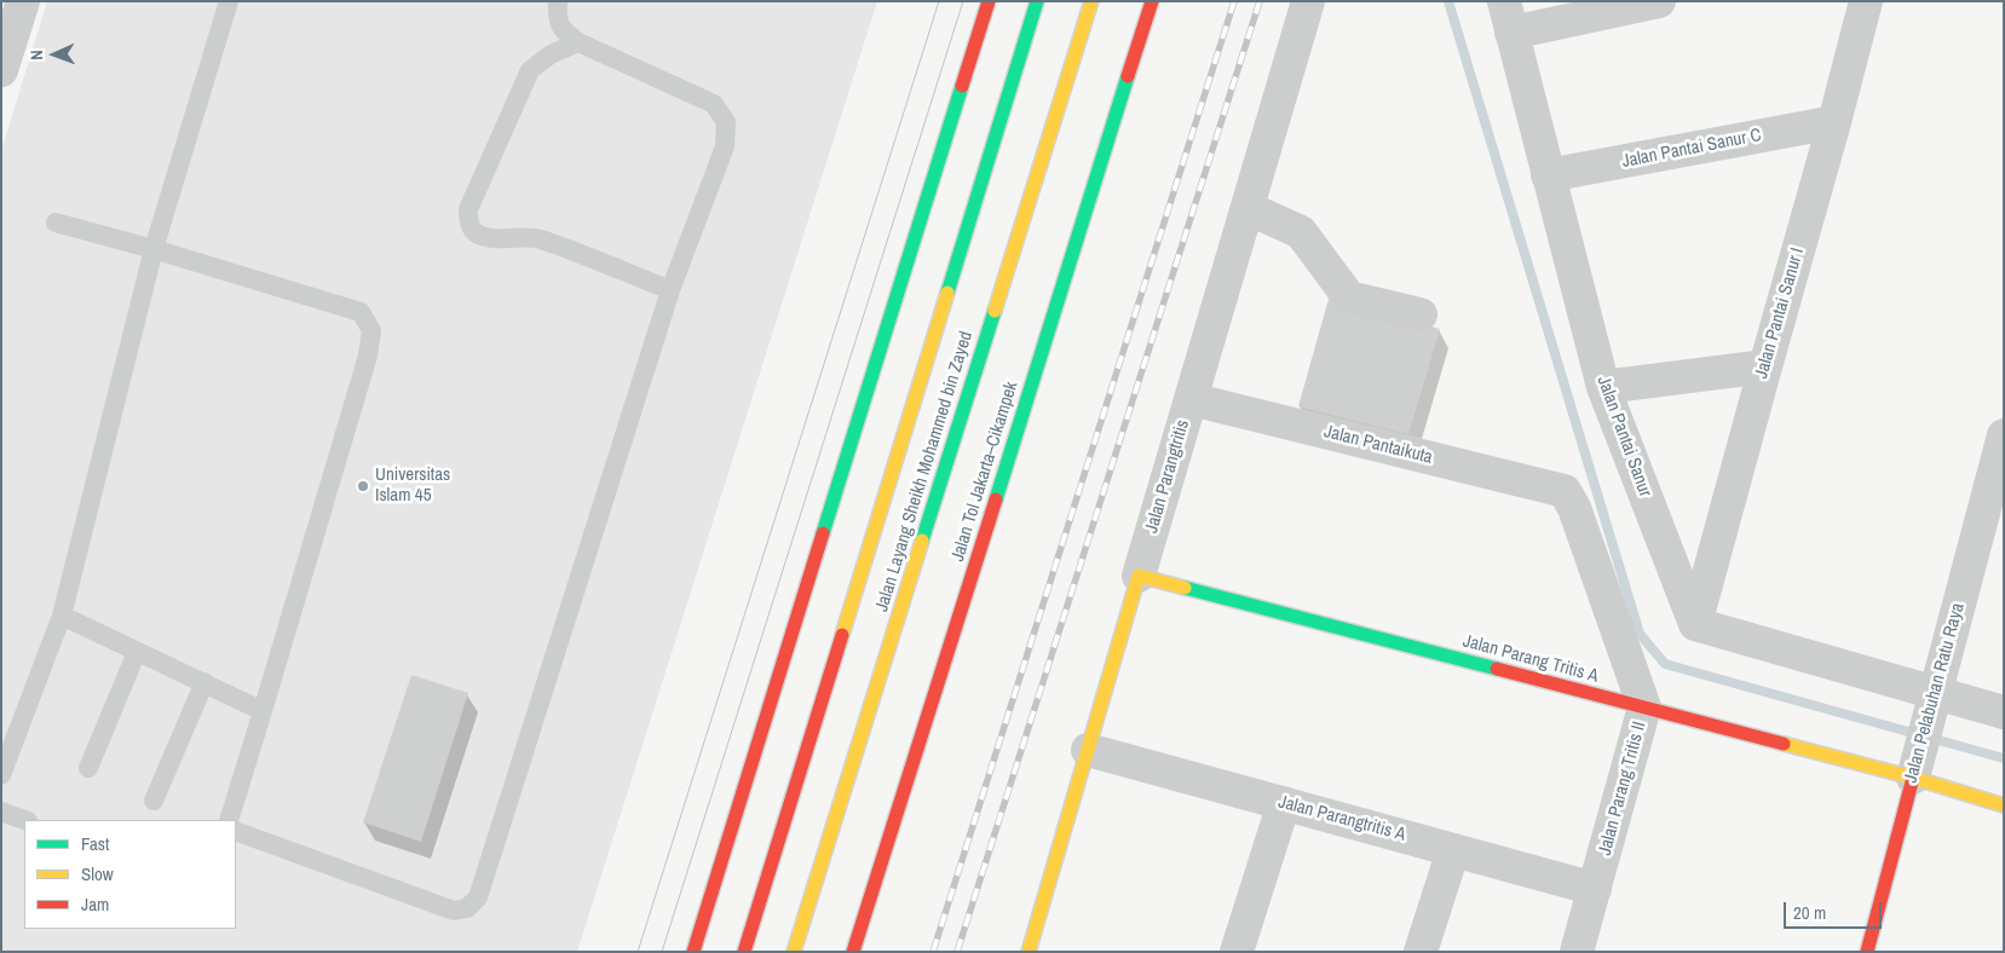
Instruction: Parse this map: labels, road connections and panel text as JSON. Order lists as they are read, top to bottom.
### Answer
{
  "streets": {
    "main road": [
      "Jalan Layang Sheikh Mohammed bin Zayed",
      "Jalan Tol Jakarta–Cikampek",
      "Jalan Parangtritis",
      "Jalan Parang Tritis A",
      "Jalan Pelabuhan Ratu Raya"
    ],
    "street": [
      "Jalan Pantai Sanur C",
      "Jalan Pantai Sanur I",
      "Jalan Pantai Sanur",
      "Jalan Pantaikuta",
      "Jalan Parang Tritis II",
      "Jalan Parangtritis A"
    ]
  },
  "crossings": [
    ["Jalan Pantai Sanur C", "Jalan Pantai Sanur I"],
    ["Jalan Pantai Sanur C", "Jalan Pantai Sanur"],
    ["Jalan Pantai Sanur I", "Jalan Pantai Sanur"],
    ["Jalan Pantaikuta", "Jalan Parangtritis"],
    ["Jalan Pantaikuta", "Jalan Parang Tritis II"],
    ["Jalan Parangtritis", "Jalan Parang Tritis A"],
    ["Jalan Parangtritis", "Jalan Parangtritis A"],
    ["Jalan Parang Tritis A", "Jalan Pelabuhan Ratu Raya"],
    ["Jalan Parang Tritis A", "Jalan Parang Tritis II"],
    ["Jalan Parang Tritis II", "Jalan Parangtritis A"]
  ],
  "places": ["Universitas Islam 45"],
  "legend": ["Fast", "Slow", "Jam"],
  "scale_bar": "20 m",
  "north": "left"
}
